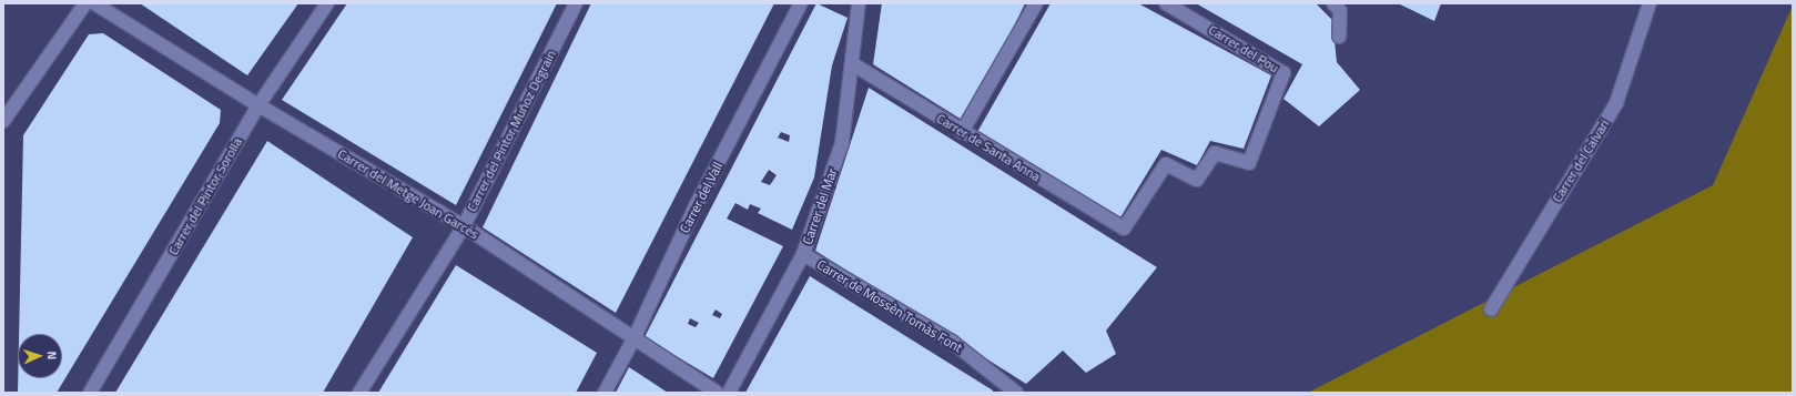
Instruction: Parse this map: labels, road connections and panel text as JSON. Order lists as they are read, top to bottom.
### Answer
{
  "streets": {
    "street": [
      "Carrer del Pou",
      "Carrer del Pintor Muñoz Degrain",
      "Carrer de Santa Anna",
      "Carrer del Calvari",
      "Carrer del Metge Joan Garcés",
      "Carrer del Pintor Sorolla",
      "Carrer del Vall",
      "Carrer del Mar",
      "Carrer de Mossèn Tomàs Font"
    ]
  },
  "crossings": [
    ["Carrer del Pou", "Carrer de Santa Anna"],
    ["Carrer del Pintor Muñoz Degrain", "Carrer del Metge Joan Garcés"],
    ["Carrer de Santa Anna", "Carrer del Mar"],
    ["Carrer del Metge Joan Garcés", "Carrer del Pintor Sorolla"],
    ["Carrer del Metge Joan Garcés", "Carrer del Vall"],
    ["Carrer del Mar", "Carrer de Mossèn Tomàs Font"]
  ],
  "north": "right"
}
